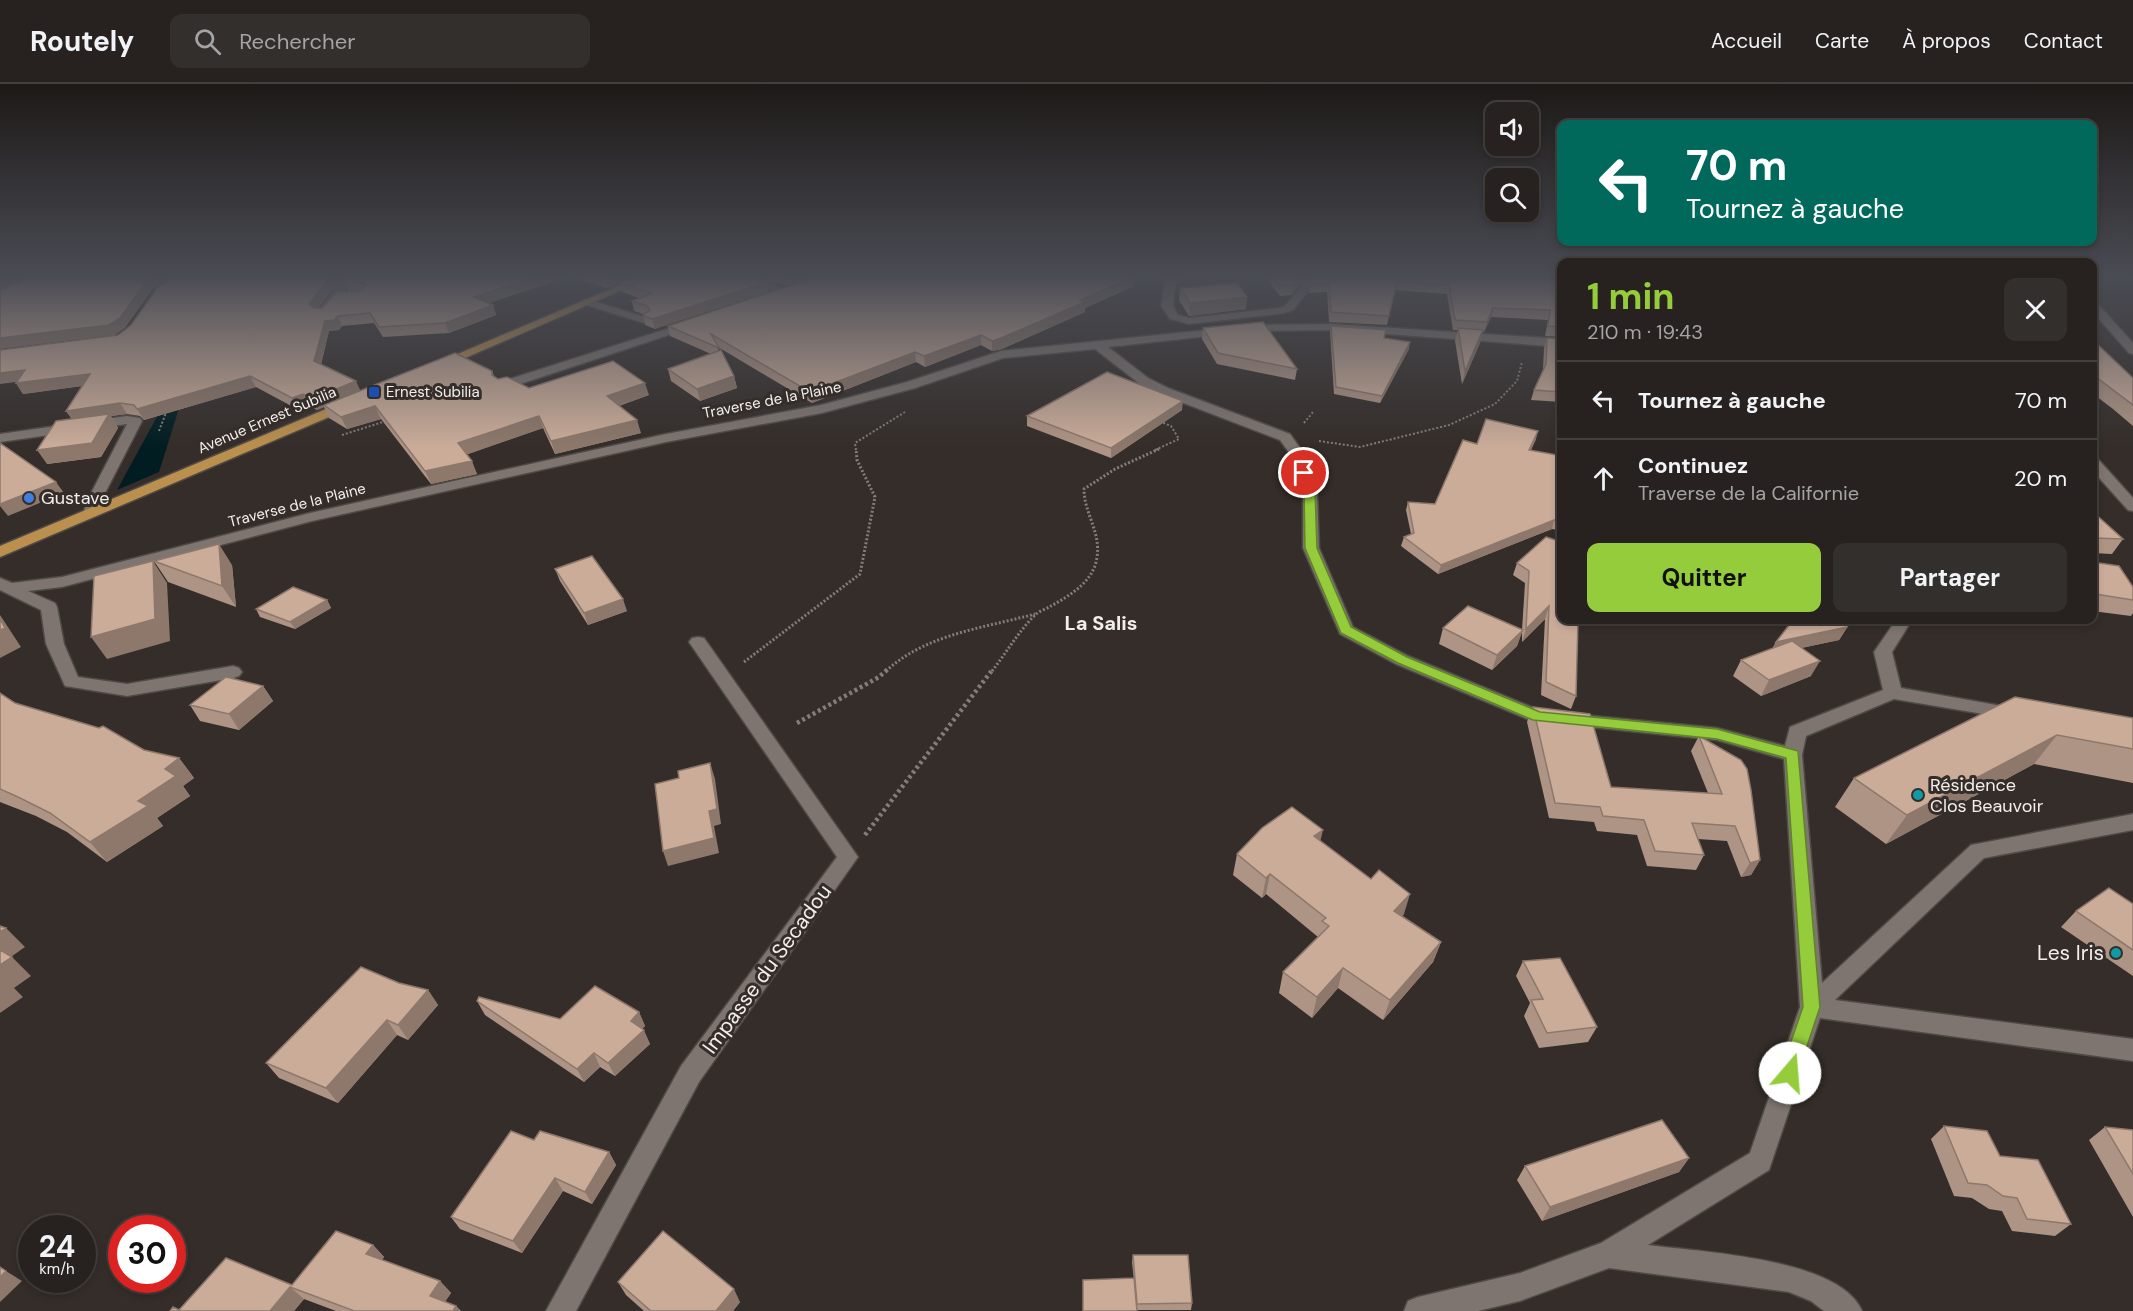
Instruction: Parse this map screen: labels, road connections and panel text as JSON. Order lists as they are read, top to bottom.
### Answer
{
  "streets": {
    "main road": ["Avenue Ernest Subilia"],
    "street": ["Traverse de la Plaine", "Impasse du Secadou"]
  },
  "districts": ["La Salis"],
  "places": {
    "transit": ["Ernest Subilia"],
    "other": ["Gustave", "Résidence Clos Beauvoir", "Les Iris"]
  },
  "page": {
    "header": "Routely",
    "search": "Rechercher",
    "nav": [
      "Accueil",
      "Carte",
      "À propos",
      "Contact"
    ],
    "turn": ["70 m", "Tournez à gauche"],
    "heading": ["1 min", "210 m · 19:43"],
    "list": [
      {
        "name": "Tournez à gauche",
        "value": "70 m"
      },
      {
        "name": "Continuez",
        "note": "Traverse de la Californie",
        "value": "20 m"
      }
    ],
    "buttons": ["Quitter", "Partager"],
    "speed": "24 km/h",
    "limit": "30"
  }
}
